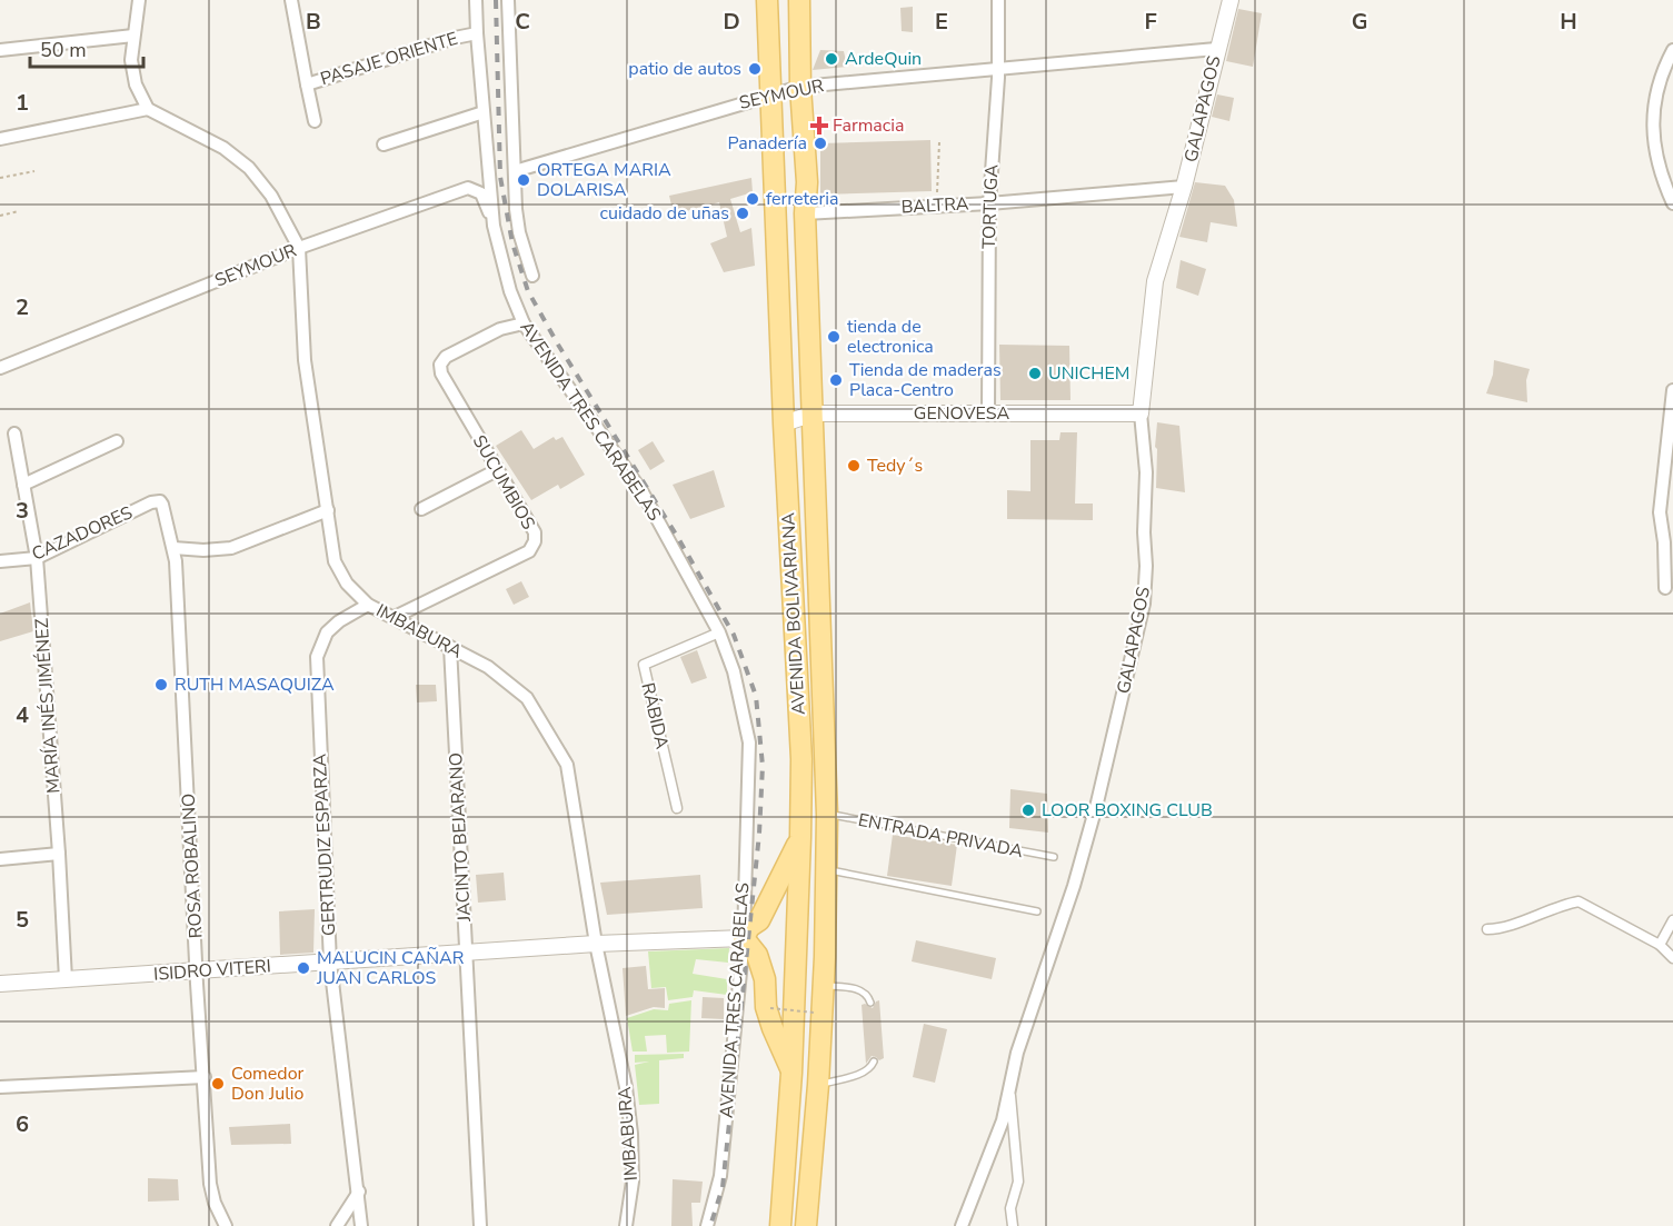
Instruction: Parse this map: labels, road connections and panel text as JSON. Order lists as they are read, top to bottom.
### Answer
{
  "streets": {
    "main road": ["AVENIDA BOLIVARIANA"],
    "street": [
      "PASAJE ORIENTE",
      "SEYMOUR",
      "GALAPAGOS",
      "BALTRA",
      "TORTUGA",
      "GENOVESA",
      "AVENIDA TRES CARABELAS",
      "SUCUMBIOS",
      "CAZADORES",
      "IMBABURA",
      "MARÍA INÉS JIMÉNEZ",
      "RÁBIDA",
      "JACINTO BEJARANO",
      "GERTRUDIZ ESPARZA",
      "ROSA ROBALINO",
      "ISIDRO VITERI"
    ],
    "lane": ["ENTRADA PRIVADA"]
  },
  "crossings": [
    ["PASAJE ORIENTE", "AVENIDA TRES CARABELAS"],
    ["SEYMOUR", "GALAPAGOS"],
    ["SEYMOUR", "TORTUGA"],
    ["SEYMOUR", "AVENIDA TRES CARABELAS"],
    ["SEYMOUR", "AVENIDA BOLIVARIANA"],
    ["SEYMOUR", "IMBABURA"],
    ["GALAPAGOS", "BALTRA"],
    ["GALAPAGOS", "GENOVESA"],
    ["BALTRA", "TORTUGA"],
    ["BALTRA", "AVENIDA BOLIVARIANA"],
    ["TORTUGA", "GENOVESA"],
    ["GENOVESA", "AVENIDA BOLIVARIANA"],
    ["AVENIDA TRES CARABELAS", "SUCUMBIOS"],
    ["AVENIDA TRES CARABELAS", "RÁBIDA"],
    ["AVENIDA TRES CARABELAS", "ISIDRO VITERI"],
    ["SUCUMBIOS", "IMBABURA"],
    ["CAZADORES", "MARÍA INÉS JIMÉNEZ"],
    ["CAZADORES", "ROSA ROBALINO"],
    ["AVENIDA BOLIVARIANA", "ENTRADA PRIVADA"],
    ["IMBABURA", "JACINTO BEJARANO"],
    ["IMBABURA", "GERTRUDIZ ESPARZA"],
    ["IMBABURA", "ISIDRO VITERI"],
    ["MARÍA INÉS JIMÉNEZ", "ISIDRO VITERI"],
    ["JACINTO BEJARANO", "ISIDRO VITERI"],
    ["GERTRUDIZ ESPARZA", "ISIDRO VITERI"],
    ["ROSA ROBALINO", "ISIDRO VITERI"]
  ],
  "places": {
    "other": [
      "ArdeQuin",
      "patio de autos",
      "Panadería",
      "ORTEGA MARIA DOLARISA",
      "ferreteria",
      "cuidado de uñas",
      "tienda de electronica",
      "UNICHEM",
      "Tienda de maderas Placa-Centro",
      "Tedy´s",
      "RUTH MASAQUIZA",
      "LOOR BOXING CLUB",
      "MALUCIN CAÑAR JUAN CARLOS",
      "Comedor Don Julio"
    ],
    "health": ["Farmacia"]
  },
  "scale_bar": "50 m",
  "grid": {
    "columns": [
      "B",
      "C",
      "D",
      "E",
      "F",
      "G",
      "H"
    ],
    "rows": [
      "1",
      "2",
      "3",
      "4",
      "5",
      "6"
    ]
  }
}
